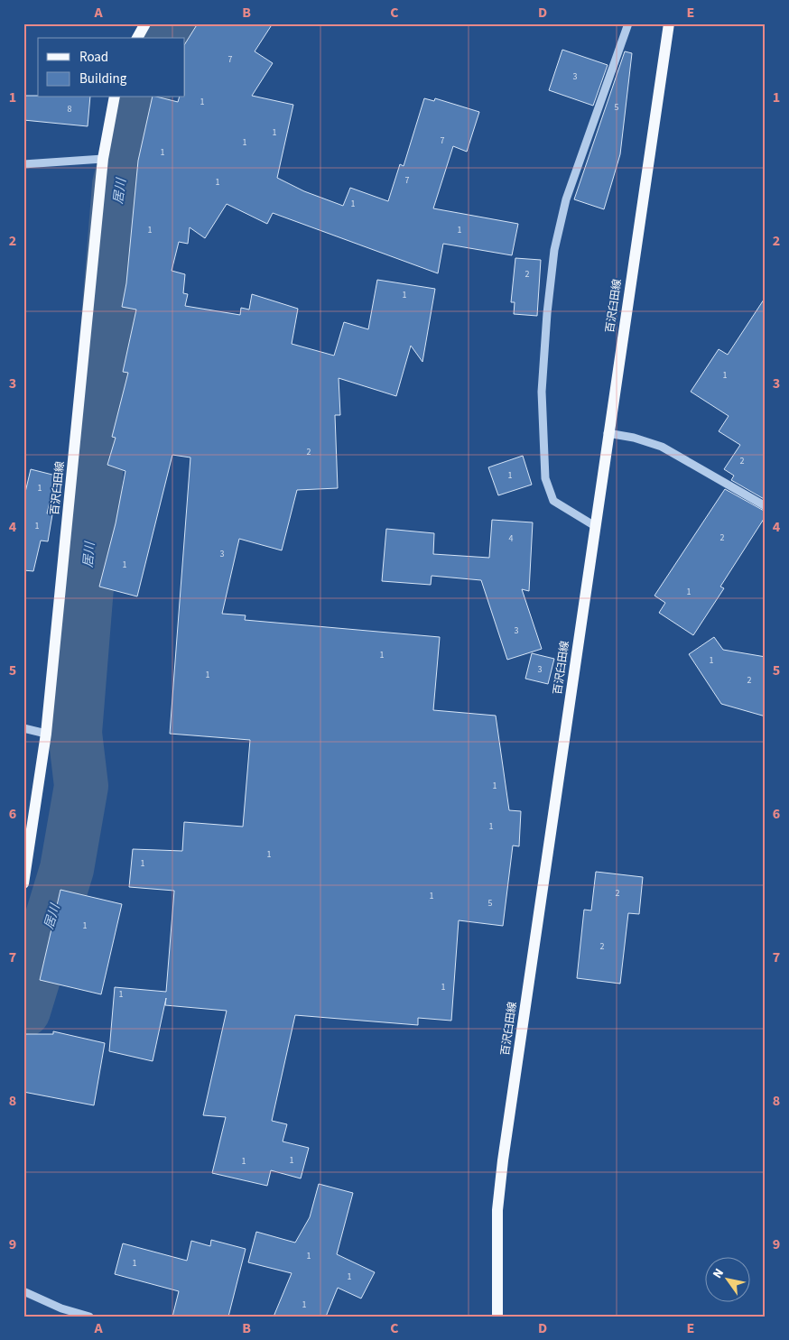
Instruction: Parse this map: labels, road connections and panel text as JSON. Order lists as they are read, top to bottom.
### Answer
{
  "streets": {
    "main road": ["百沢臼田線"]
  },
  "water": ["居川"],
  "house_numbers": [
    "7",
    "3",
    "1",
    "5",
    "8",
    "1",
    "7",
    "1",
    "1",
    "7",
    "1",
    "1",
    "1",
    "1",
    "2",
    "1",
    "1",
    "2",
    "2",
    "1",
    "1",
    "1",
    "2",
    "4",
    "3",
    "1",
    "1",
    "3",
    "1",
    "1",
    "3",
    "1",
    "2",
    "1",
    "1",
    "1",
    "1",
    "2",
    "1",
    "5",
    "1",
    "2",
    "1",
    "1",
    "1",
    "1",
    "1",
    "1",
    "1",
    "1"
  ],
  "legend": ["Road", "Building"],
  "north": "top left",
  "grid": {
    "columns": [
      "A",
      "B",
      "C",
      "D",
      "E"
    ],
    "rows": [
      "1",
      "2",
      "3",
      "4",
      "5",
      "6",
      "7",
      "8",
      "9"
    ]
  }
}
